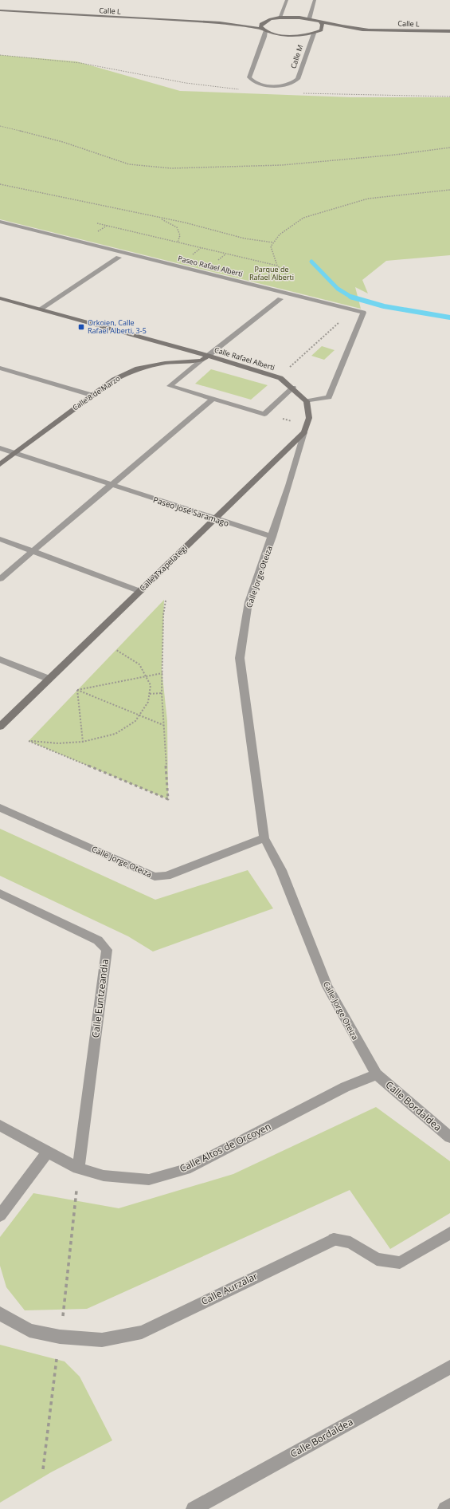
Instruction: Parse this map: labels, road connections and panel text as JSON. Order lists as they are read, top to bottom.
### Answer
{
  "streets": {
    "street": [
      "Calle L",
      "Calle M",
      "Paseo Rafael Alberti",
      "Calle Rafael Alberti",
      "Calle 8 de Marzo",
      "Paseo José Saramago",
      "Calle Txapelategi",
      "Calle Jorge Oteiza",
      "Calle Euntzeandia",
      "Calle Bordaldea",
      "Calle Altos de Orcoyen",
      "Calle Aurzalar"
    ]
  },
  "crossings": [
    ["Calle L", "Calle M"],
    ["Paseo Rafael Alberti", "Calle Rafael Alberti"],
    ["Paseo Rafael Alberti", "Calle Txapelategi"],
    ["Calle Rafael Alberti", "Calle 8 de Marzo"],
    ["Calle Rafael Alberti", "Calle Txapelategi"],
    ["Calle 8 de Marzo", "Paseo José Saramago"],
    ["Paseo José Saramago", "Calle Txapelategi"],
    ["Paseo José Saramago", "Calle Jorge Oteiza"],
    ["Calle Txapelategi", "Calle Jorge Oteiza"],
    ["Calle Jorge Oteiza", "Calle Bordaldea"],
    ["Calle Jorge Oteiza", "Calle Altos de Orcoyen"],
    ["Calle Euntzeandia", "Calle Altos de Orcoyen"],
    ["Calle Bordaldea", "Calle Altos de Orcoyen"]
  ],
  "parks": ["Parque de Rafael Alberti"],
  "places": {
    "transit": ["Orkoien, Calle Rafael Alberti, 3-5"]
  }
}
